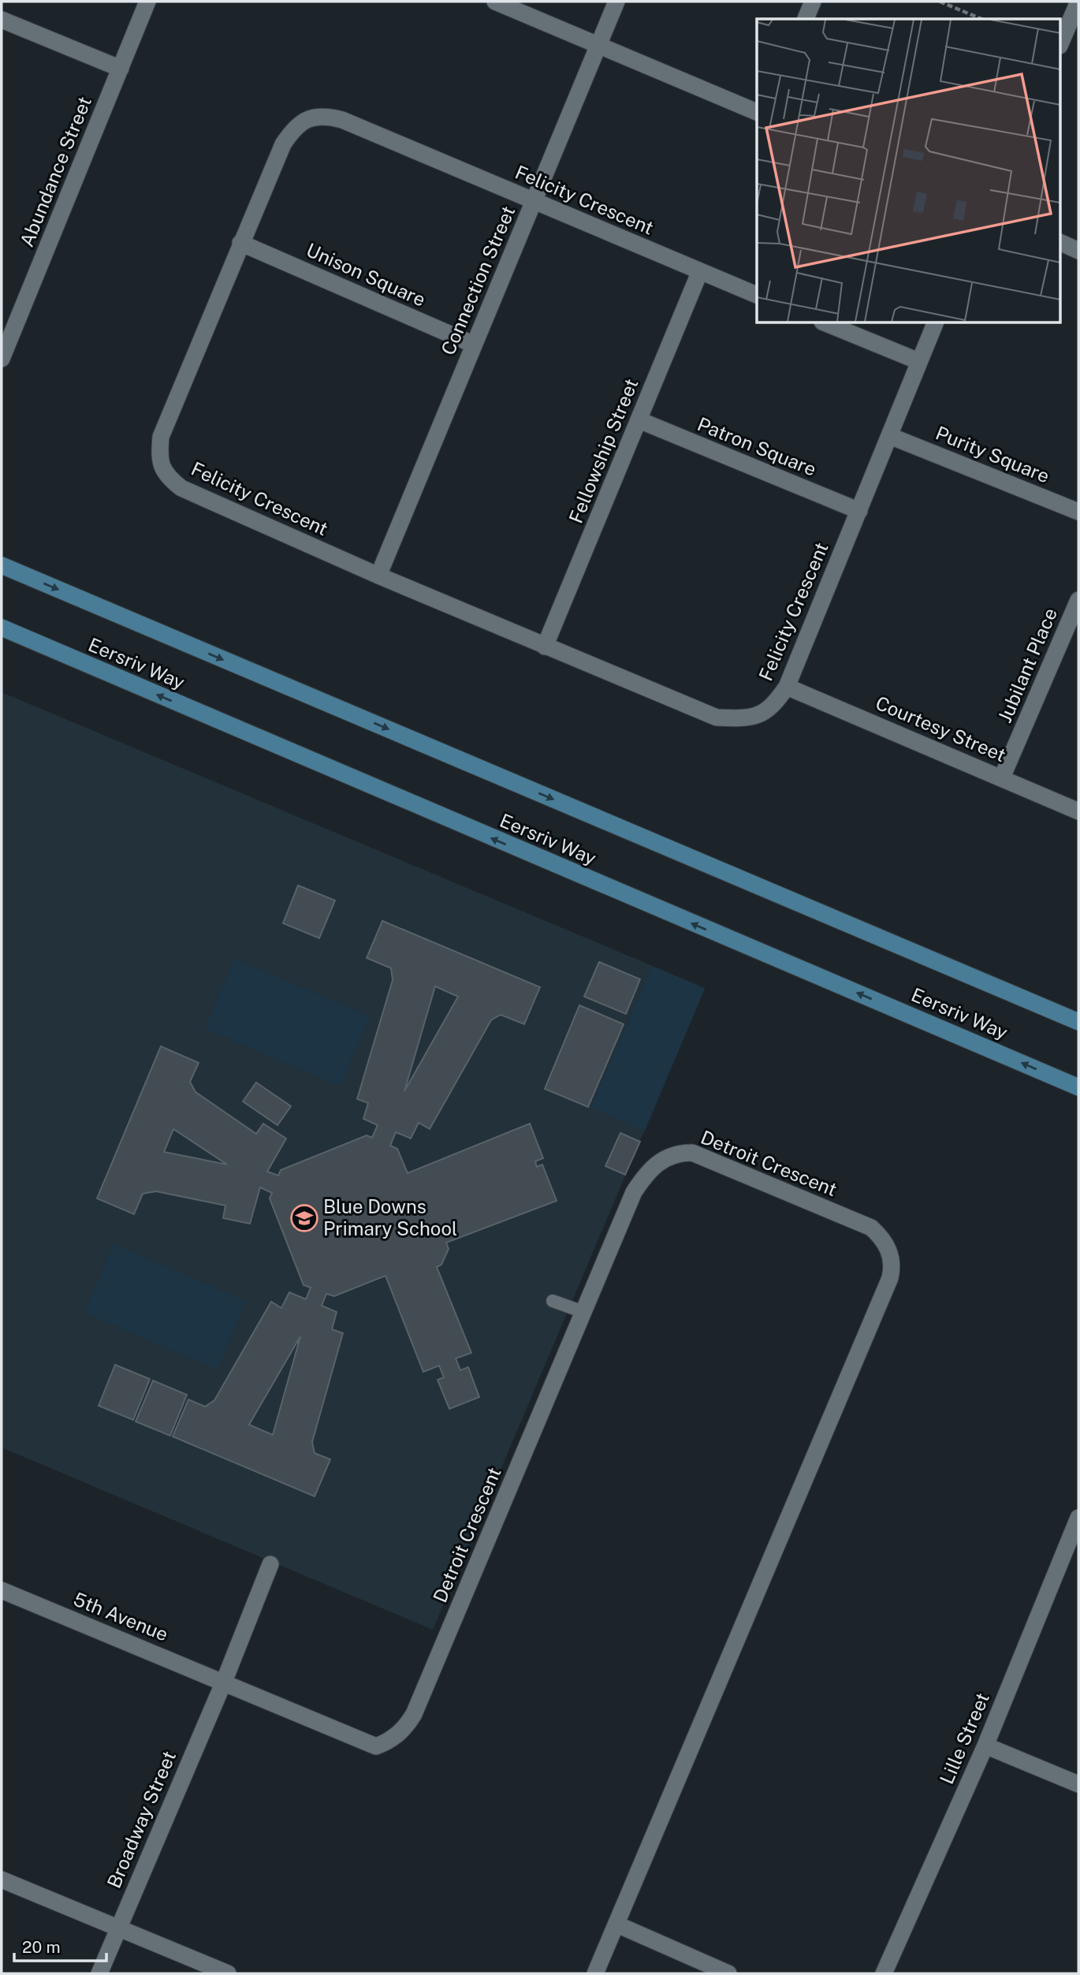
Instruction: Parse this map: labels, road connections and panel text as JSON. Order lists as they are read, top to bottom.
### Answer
{
  "streets": {
    "main road": ["Eersriv Way"],
    "street": [
      "Abundance Street",
      "Felicity Crescent",
      "Unison Square",
      "Connection Street",
      "Patron Square",
      "Fellowship Street",
      "Purity Square",
      "Jubilant Place",
      "Courtesy Street",
      "Detroit Crescent",
      "5th Avenue",
      "Lille Street",
      "Broadway Street"
    ]
  },
  "crossings": [
    ["Felicity Crescent", "Unison Square"],
    ["Felicity Crescent", "Connection Street"],
    ["Felicity Crescent", "Patron Square"],
    ["Felicity Crescent", "Fellowship Street"],
    ["Felicity Crescent", "Purity Square"],
    ["Felicity Crescent", "Courtesy Street"],
    ["Unison Square", "Connection Street"],
    ["Patron Square", "Fellowship Street"],
    ["Jubilant Place", "Courtesy Street"],
    ["Detroit Crescent", "5th Avenue"],
    ["Detroit Crescent", "Broadway Street"],
    ["5th Avenue", "Broadway Street"]
  ],
  "places": {
    "school or university": ["Blue Downs Primary School"]
  },
  "scale_bar": "20 m"
}
